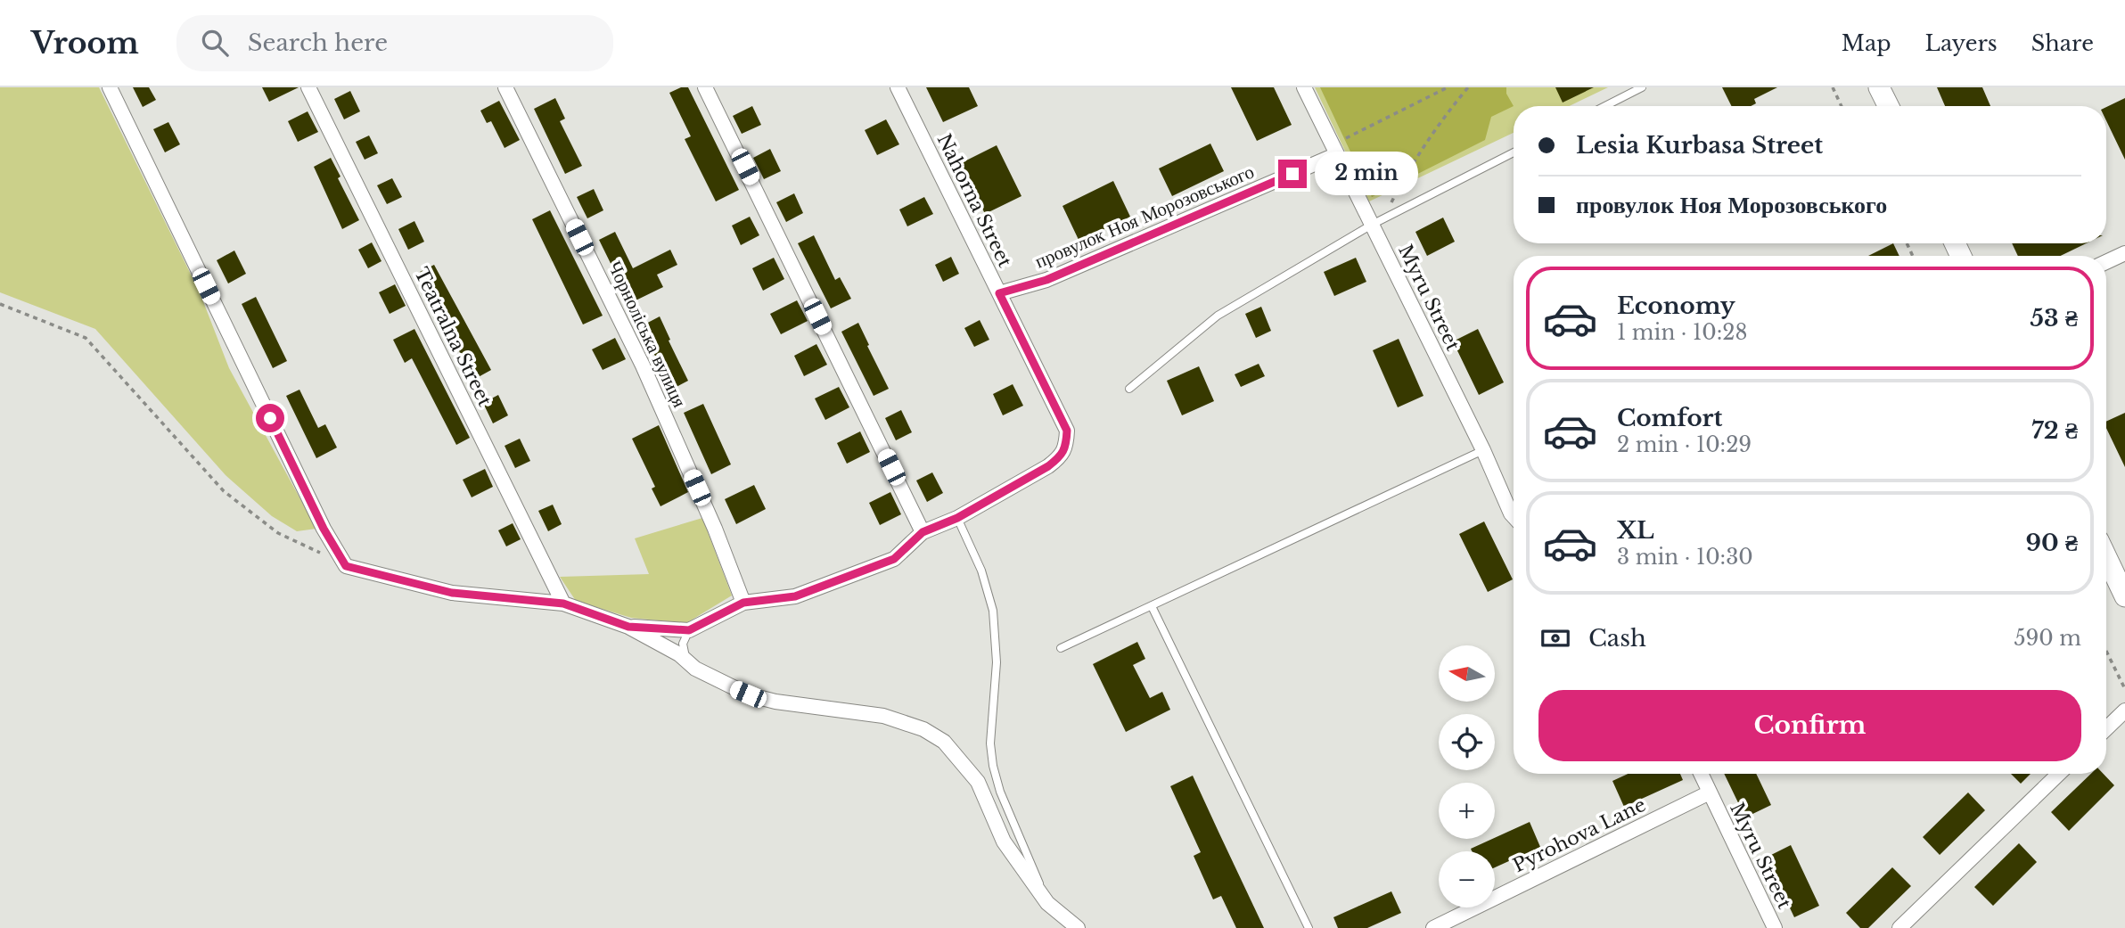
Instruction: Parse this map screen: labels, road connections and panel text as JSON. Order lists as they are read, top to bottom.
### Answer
{
  "streets": {
    "street": [
      "Nahorna Street",
      "провулок Ноя Морозовського",
      "Myru Street",
      "Чорноліська вулиця",
      "Teatralna Street",
      "Pyrohova Lane"
    ]
  },
  "crossings": [
    ["Nahorna Street", "провулок Ноя Морозовського"],
    ["провулок Ноя Морозовського", "Myru Street"],
    ["Myru Street", "Pyrohova Lane"]
  ],
  "north": "left",
  "page": {
    "header": "Vroom",
    "search": "Search here",
    "nav": ["Map", "Layers", "Share"],
    "banner": ["Lesia Kurbasa Street", "провулок Ноя Морозовського"],
    "bubble": "2 min",
    "list": [
      {
        "name": "Economy",
        "note": "1 min · 10:28",
        "value": "53 ₴"
      },
      {
        "name": "Comfort",
        "note": "2 min · 10:29",
        "value": "72 ₴"
      },
      {
        "name": "XL",
        "note": "3 min · 10:30",
        "value": "90 ₴"
      }
    ],
    "pay": ["Cash", "590 m"],
    "map_buttons": ["+", "−"],
    "buttons": "Confirm"
  }
}
